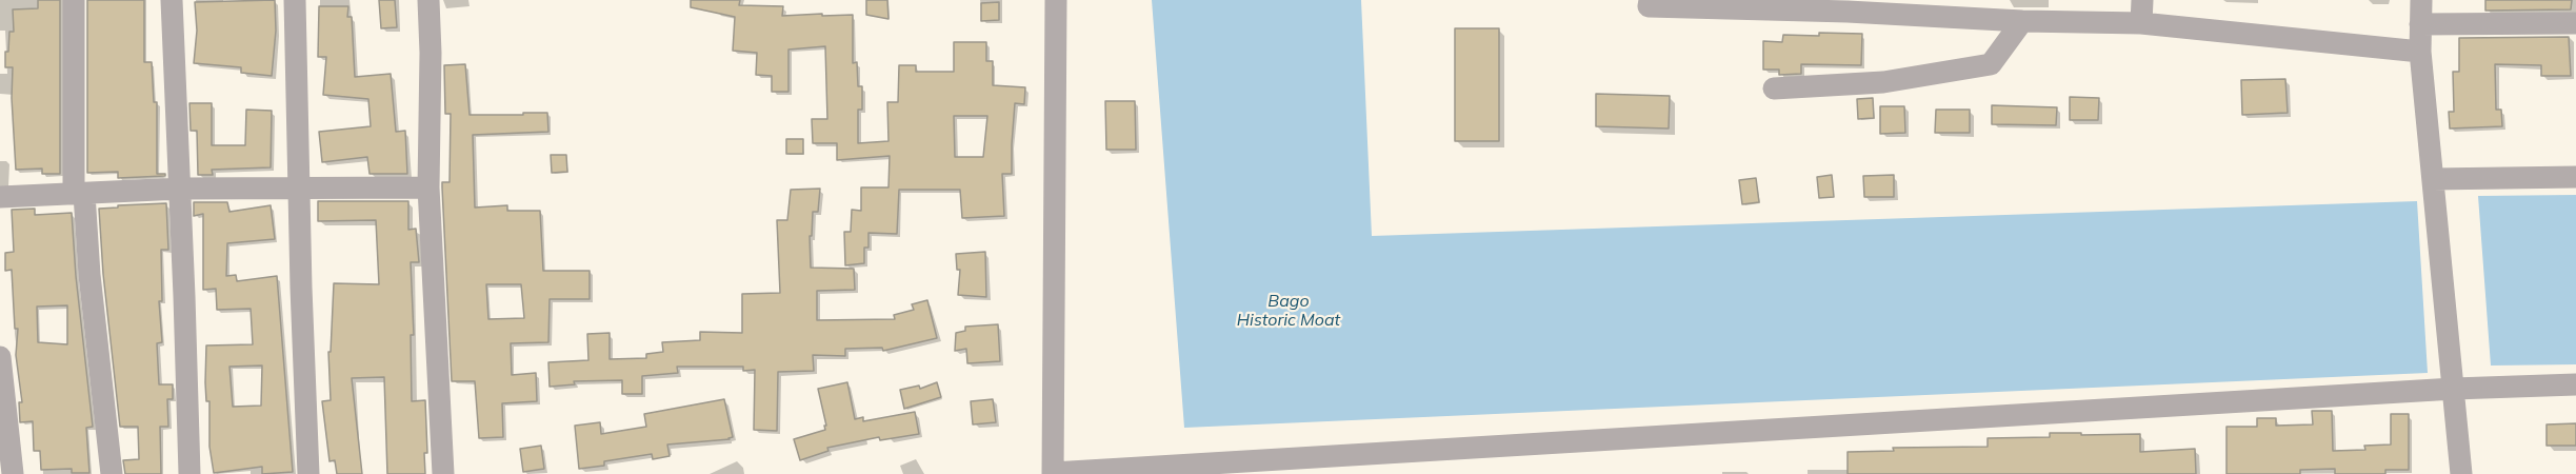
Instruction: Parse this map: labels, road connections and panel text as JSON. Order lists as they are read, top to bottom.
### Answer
{
  "water": ["Bago Historic Moat"]
}
